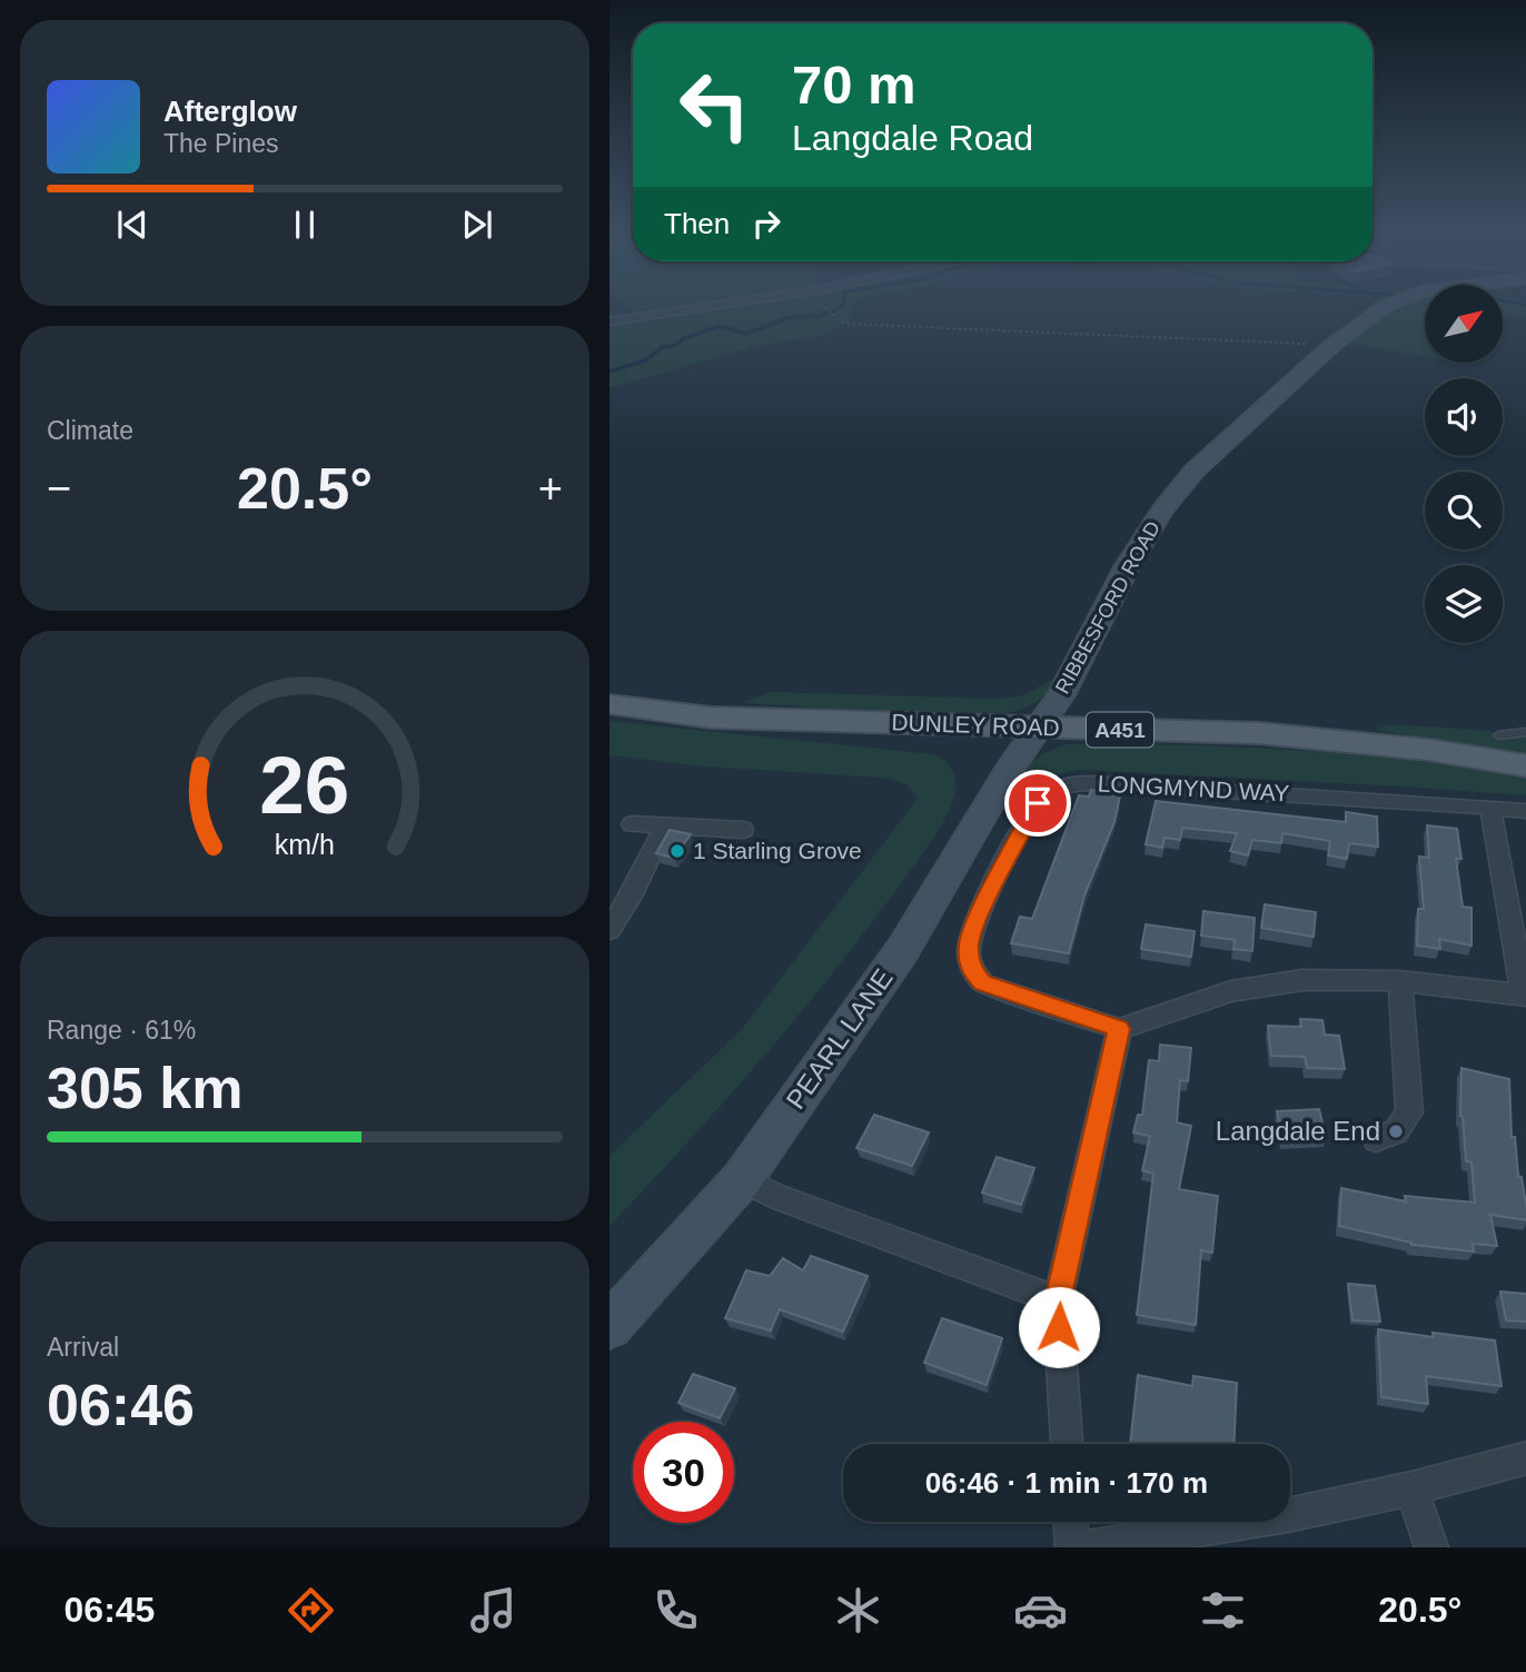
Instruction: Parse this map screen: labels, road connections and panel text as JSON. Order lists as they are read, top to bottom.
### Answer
{
  "streets": {
    "main road": [
      "RIBBESFORD ROAD",
      "DUNLEY ROAD",
      "A451",
      "PEARL LANE"
    ],
    "street": ["LONGMYND WAY"]
  },
  "crossings": [
    ["RIBBESFORD ROAD", "DUNLEY ROAD"],
    ["RIBBESFORD ROAD", "PEARL LANE"],
    ["DUNLEY ROAD", "PEARL LANE"]
  ],
  "places": ["1 Starling Grove", "Langdale End"],
  "north": "top right",
  "page": {
    "turn": ["70 m", "Langdale Road"],
    "song": ["Afterglow", "The Pines"],
    "then": "Then",
    "tile": [
      "Climate",
      ["Range · 61%", "305 km"],
      ["Arrival", "06:46"]
    ],
    "heat": ["−", "20.5°", "+"],
    "limit": "30",
    "trip": "06:46 · 1 min · 170 m",
    "tabs": ["06:45", "20.5°"],
    "gauge": ["26", "km/h"]
  }
}
